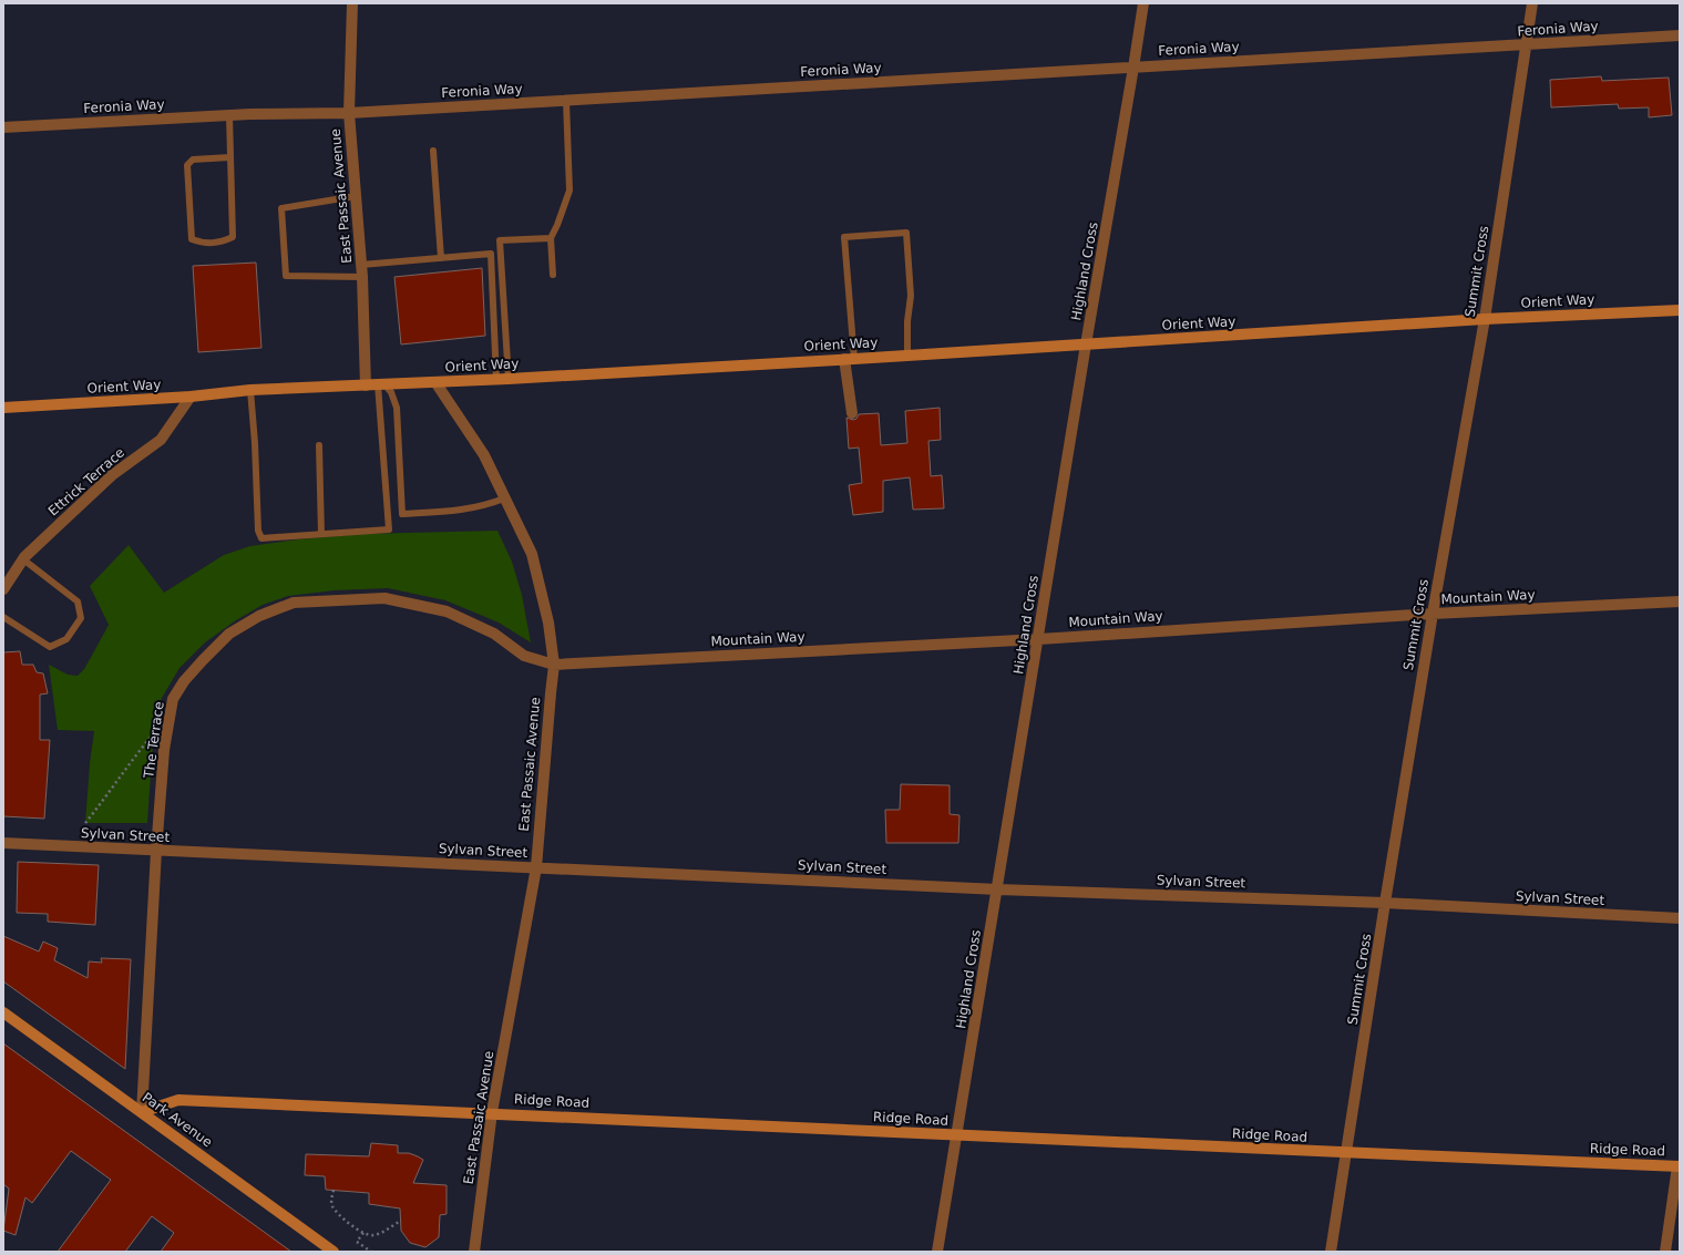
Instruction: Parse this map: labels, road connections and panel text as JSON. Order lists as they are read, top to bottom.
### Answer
{
  "streets": {
    "street": [
      "Feronia Way",
      "East Passaic Avenue",
      "Highland Cross",
      "Summit Cross",
      "Orient Way",
      "Ettrick Terrace",
      "Mountain Way",
      "The Terrace",
      "Sylvan Street",
      "Ridge Road",
      "Park Avenue"
    ]
  },
  "crossings": [
    ["Feronia Way", "East Passaic Avenue"],
    ["Feronia Way", "Highland Cross"],
    ["Feronia Way", "Summit Cross"],
    ["East Passaic Avenue", "Orient Way"],
    ["East Passaic Avenue", "Mountain Way"],
    ["East Passaic Avenue", "The Terrace"],
    ["East Passaic Avenue", "Sylvan Street"],
    ["East Passaic Avenue", "Ridge Road"],
    ["Highland Cross", "Orient Way"],
    ["Highland Cross", "Mountain Way"],
    ["Highland Cross", "Sylvan Street"],
    ["Highland Cross", "Ridge Road"],
    ["Summit Cross", "Orient Way"],
    ["Summit Cross", "Mountain Way"],
    ["Summit Cross", "Sylvan Street"],
    ["Summit Cross", "Ridge Road"],
    ["Orient Way", "Ettrick Terrace"],
    ["Mountain Way", "The Terrace"],
    ["The Terrace", "Sylvan Street"],
    ["The Terrace", "Ridge Road"],
    ["The Terrace", "Park Avenue"],
    ["Ridge Road", "Park Avenue"]
  ]
}
